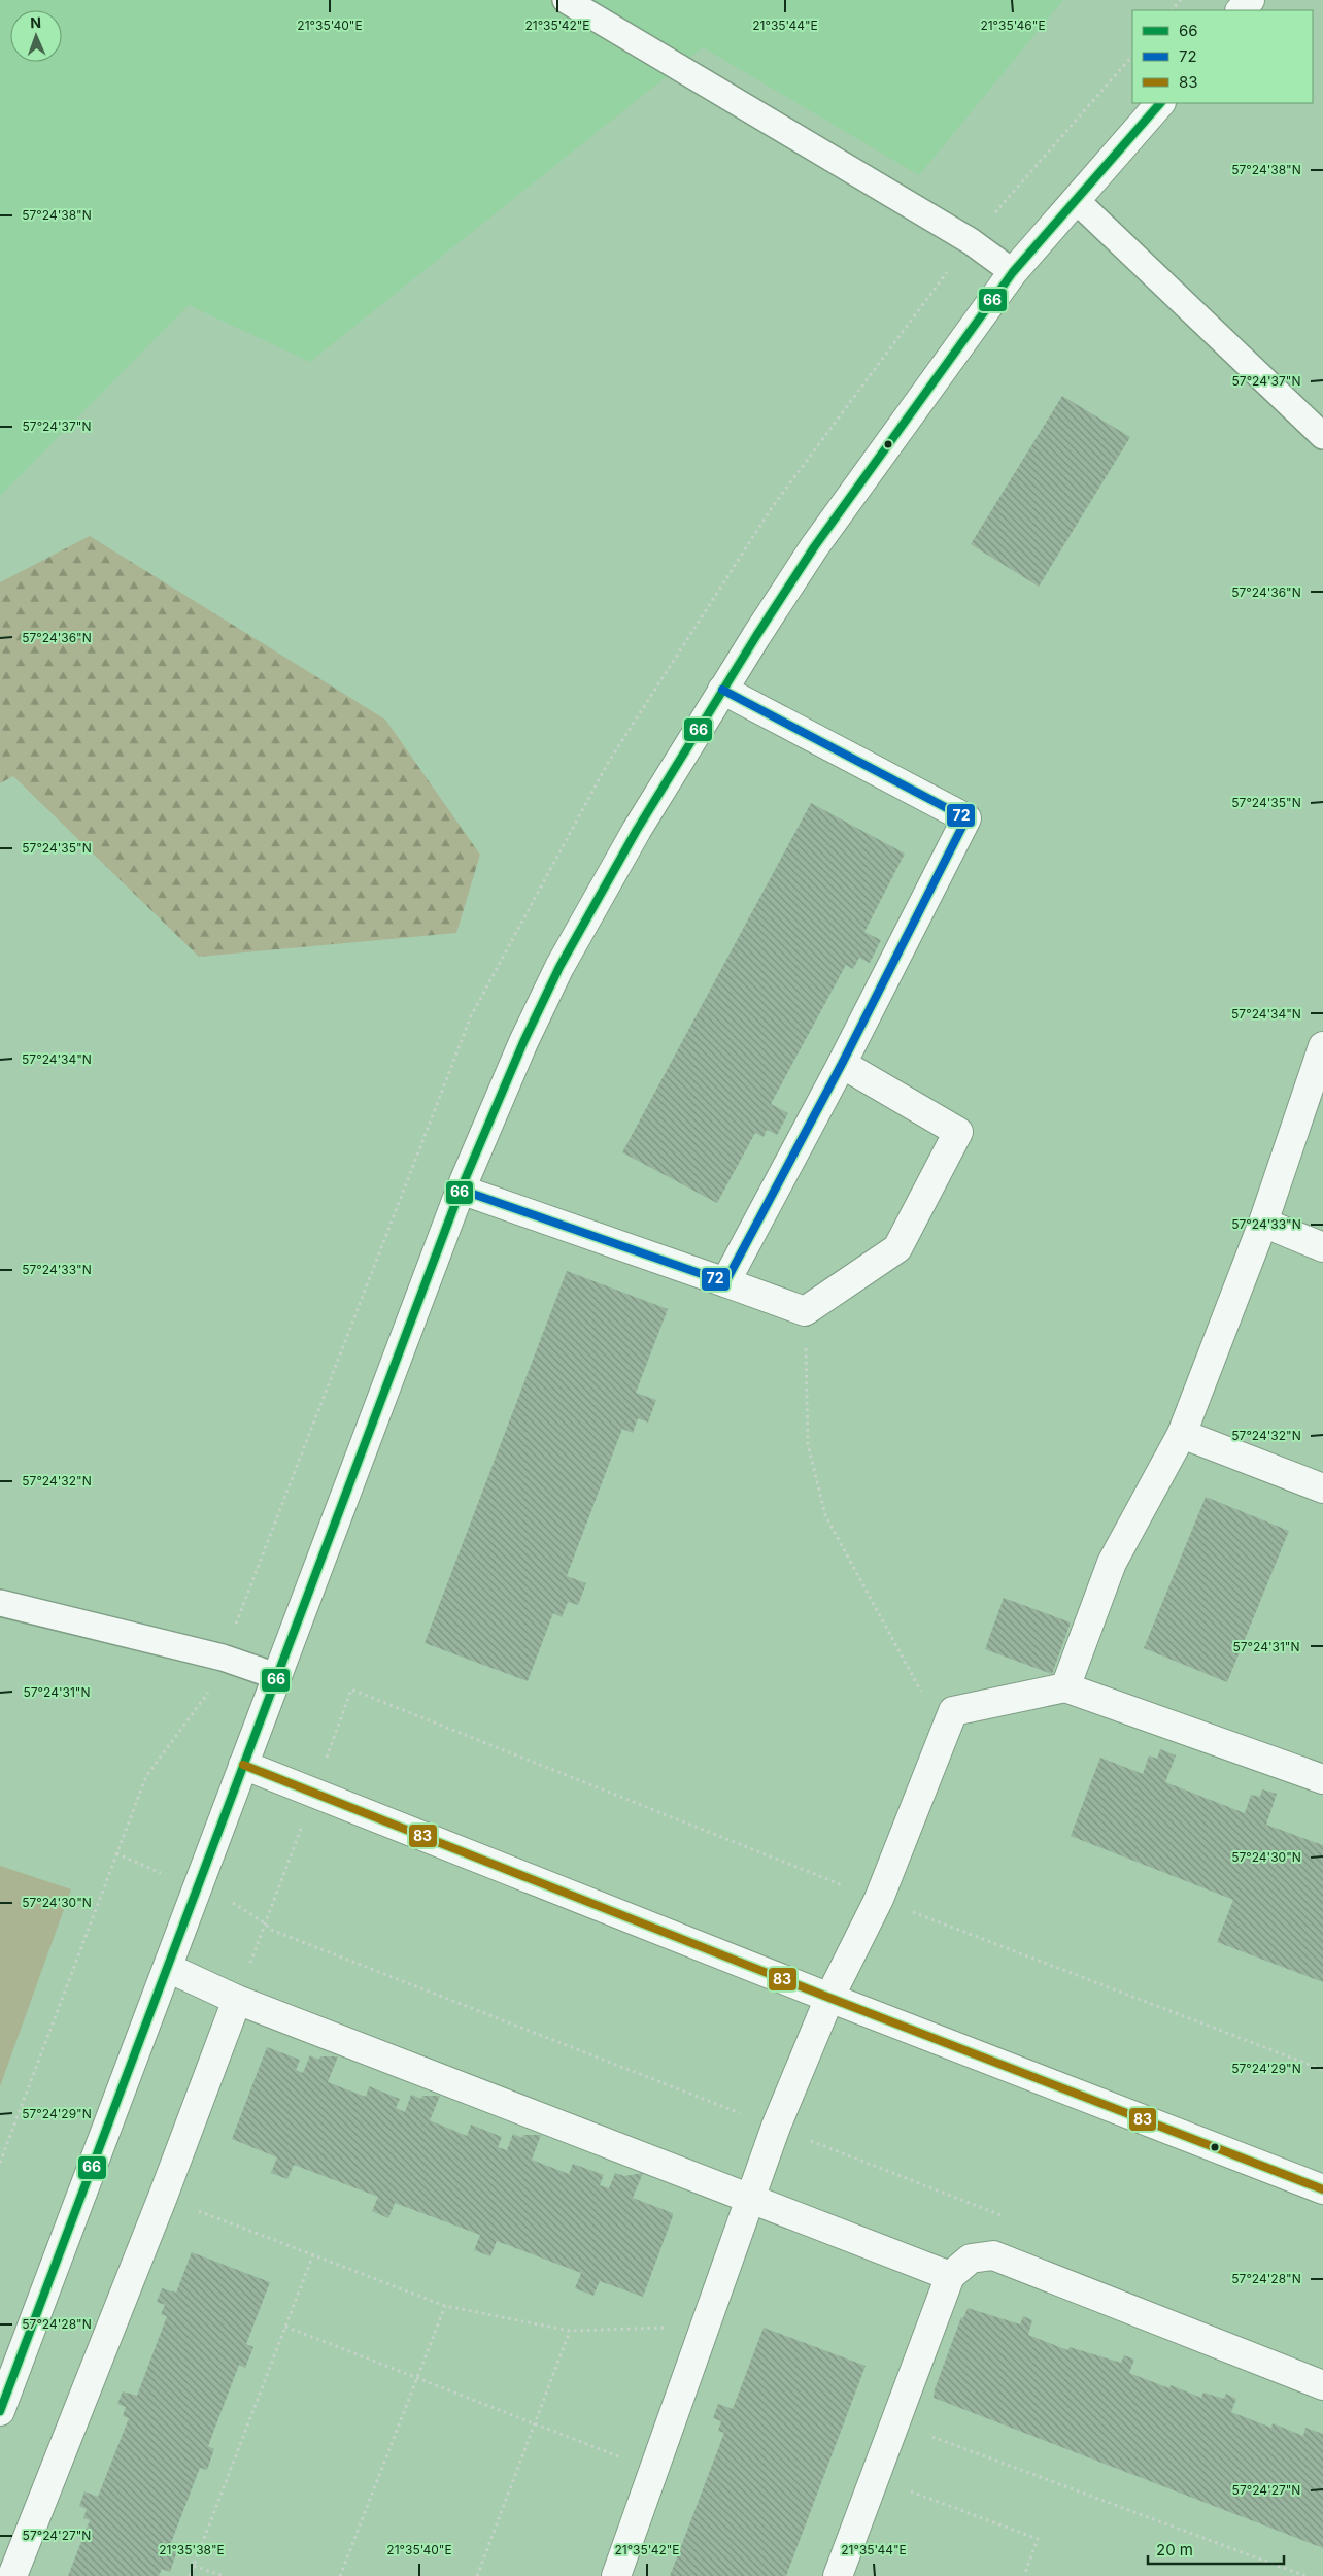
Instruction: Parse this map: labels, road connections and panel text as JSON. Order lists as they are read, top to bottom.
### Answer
{
  "lines": ["transit line 66", "transit line 72", "transit line 83"],
  "legend": ["66", "72", "83"],
  "scale_bar": "20 m",
  "north": "top",
  "coordinates": [
    "21°35'40\"E",
    "21°35'42\"E",
    "21°35'44\"E",
    "21°35'46\"E",
    "57°24'38\"N",
    "57°24'37\"N",
    "57°24'36\"N",
    "57°24'35\"N",
    "57°24'34\"N",
    "57°24'33\"N",
    "57°24'32\"N",
    "57°24'31\"N",
    "57°24'30\"N",
    "57°24'29\"N",
    "57°24'28\"N",
    "57°24'27\"N",
    "21°35'38\"E"
  ]
}
